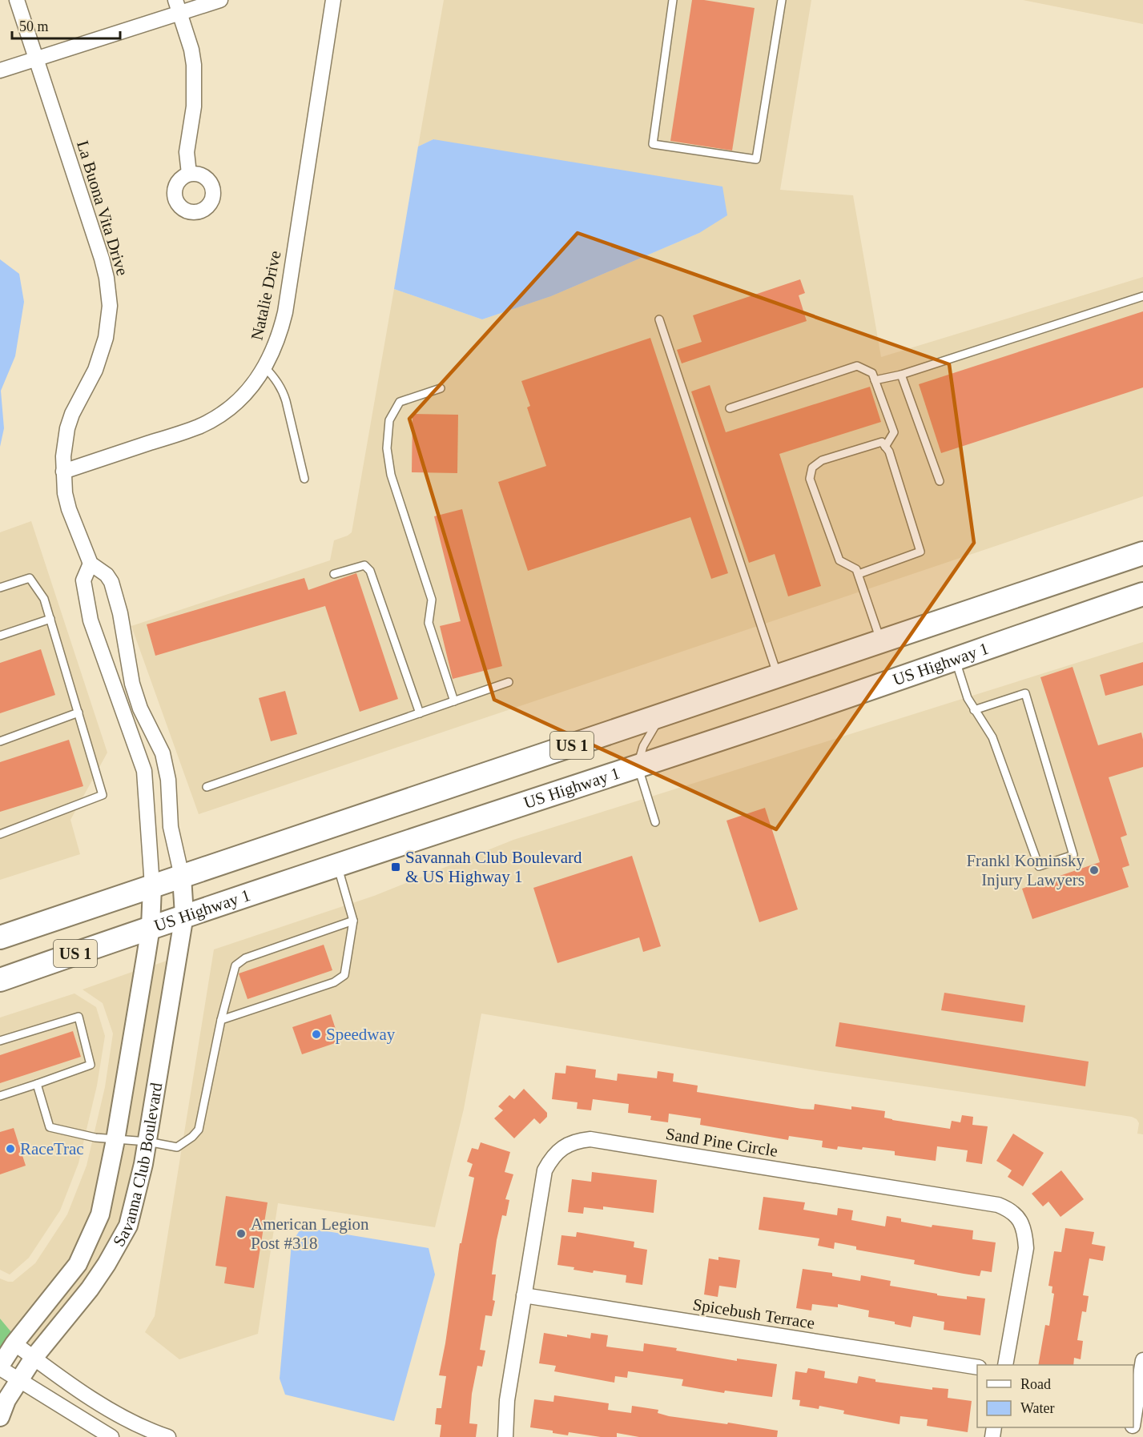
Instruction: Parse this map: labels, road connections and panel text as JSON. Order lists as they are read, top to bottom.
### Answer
{
  "streets": {
    "main road": ["US Highway 1", "US 1"],
    "street": [
      "La Buona Vita Drive",
      "Natalie Drive",
      "Sand Pine Circle",
      "Savanna Club Boulevard",
      "Spicebush Terrace"
    ]
  },
  "crossings": [
    ["La Buona Vita Drive", "Natalie Drive"],
    ["La Buona Vita Drive", "US 1"],
    ["La Buona Vita Drive", "Savanna Club Boulevard"],
    ["US Highway 1", "Savanna Club Boulevard"],
    ["US 1", "Savanna Club Boulevard"],
    ["Sand Pine Circle", "Spicebush Terrace"]
  ],
  "places": {
    "transit": ["Savannah Club Boulevard & US Highway 1"],
    "other": [
      "Frankl Kominsky Injury Lawyers",
      "Speedway",
      "RaceTrac",
      "American Legion Post #318"
    ]
  },
  "legend": ["Road", "Water"],
  "scale_bar": "50 m"
}
